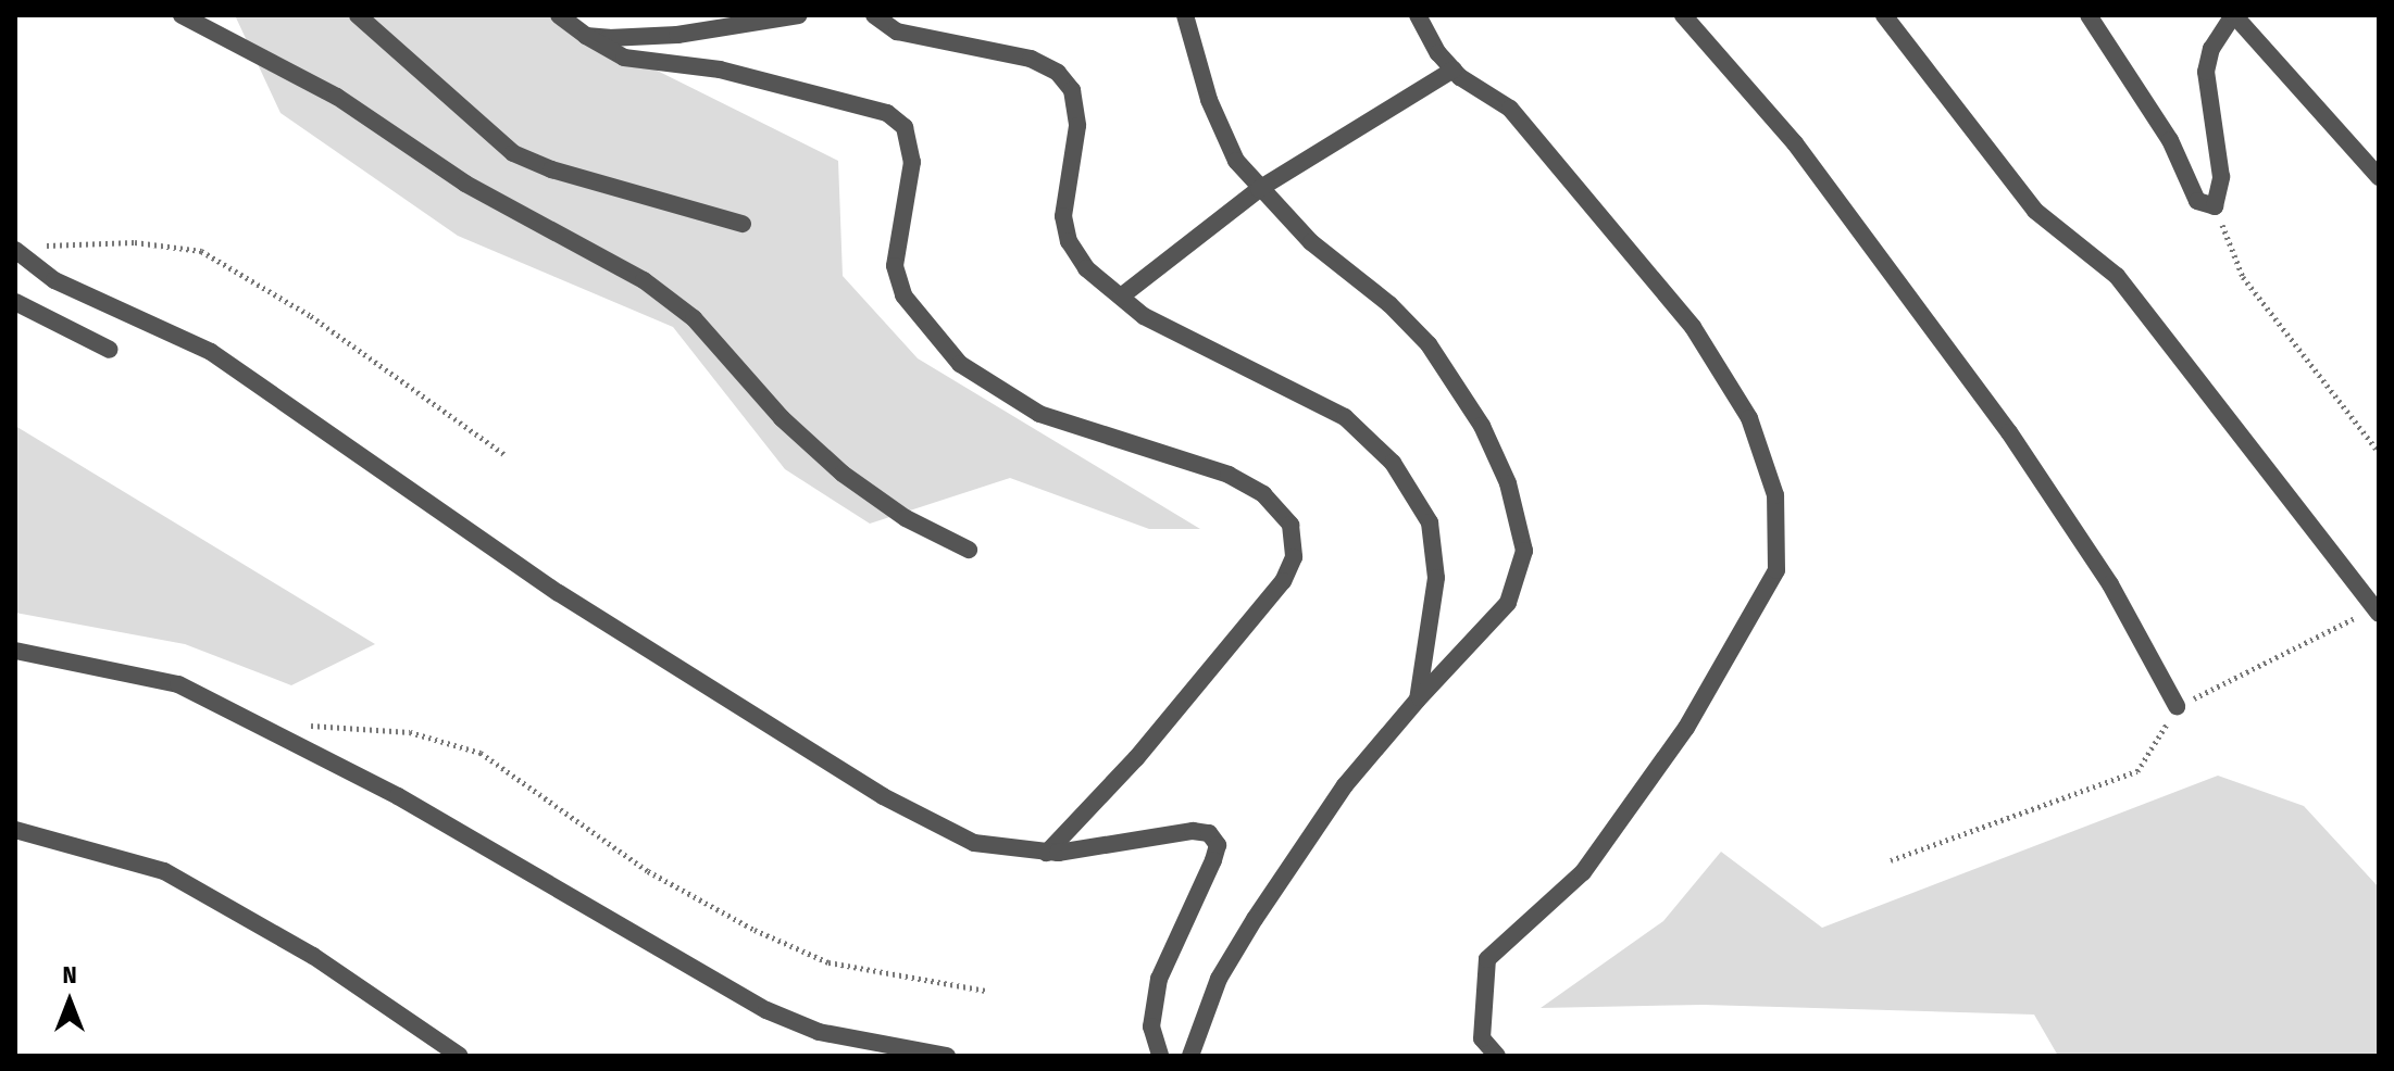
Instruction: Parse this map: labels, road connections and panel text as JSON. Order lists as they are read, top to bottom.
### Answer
{
  "north": "top"
}
